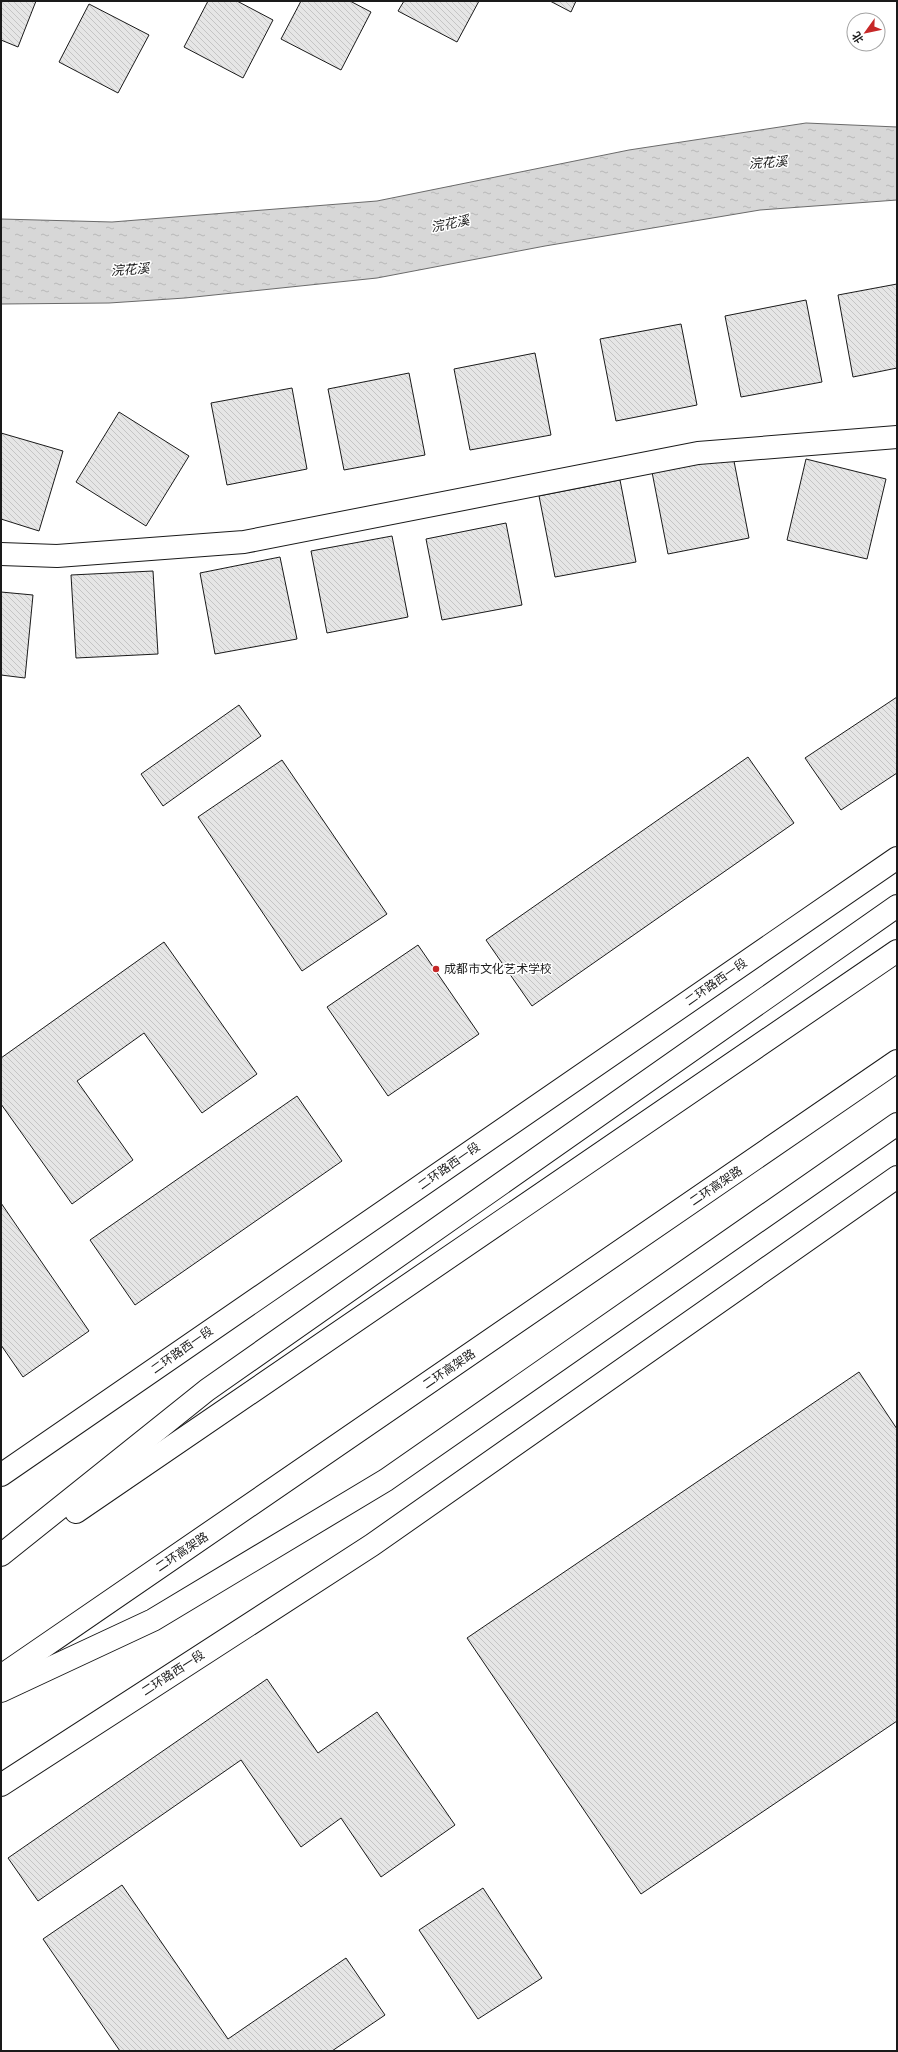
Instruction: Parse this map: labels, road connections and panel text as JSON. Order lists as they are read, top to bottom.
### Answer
{
  "streets": {
    "main road": ["二环路西一段", "二环高架路"]
  },
  "water": ["浣花溪"],
  "places": ["成都市文化艺术学校"],
  "north": "bottom left"
}
